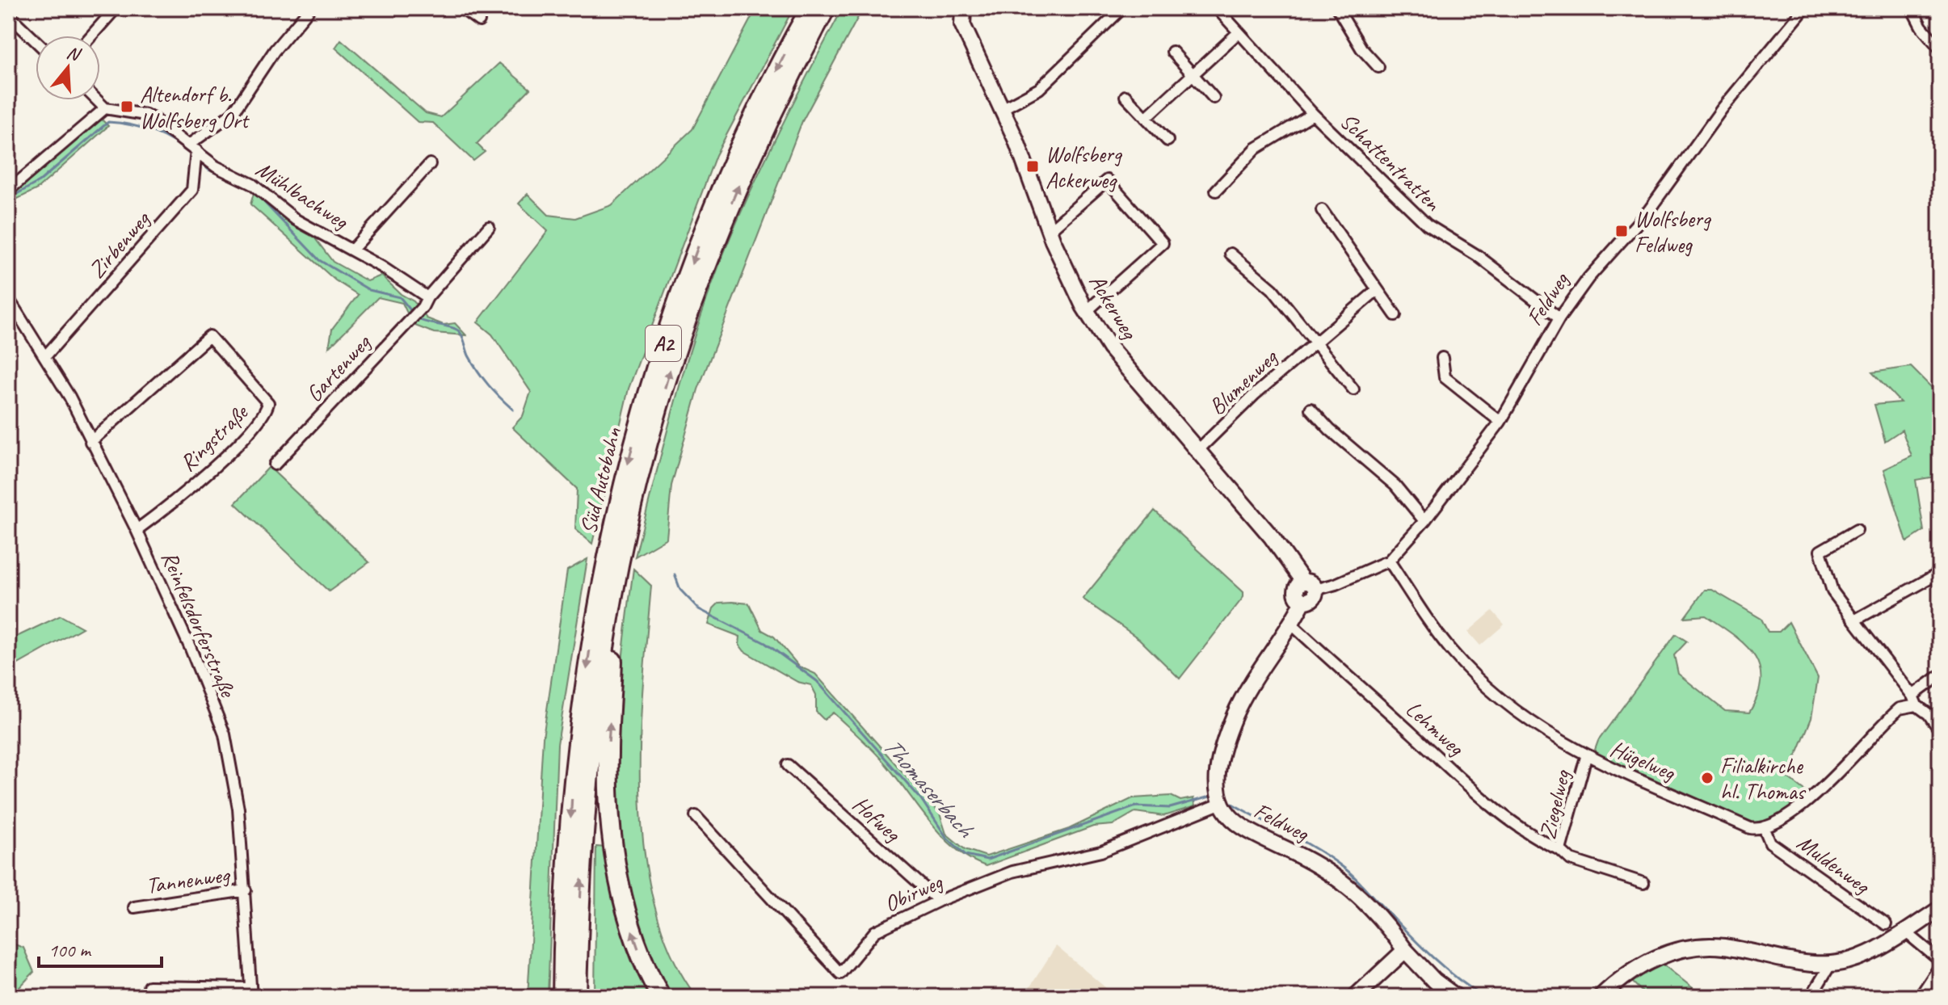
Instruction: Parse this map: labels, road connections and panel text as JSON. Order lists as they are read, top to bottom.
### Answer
{
  "streets": {
    "highway": ["A2", "Süd Autobahn"],
    "street": [
      "Schattentratten",
      "Mühlbachweg",
      "Zirbenweg",
      "Feldweg",
      "Ackerweg",
      "Gartenweg",
      "Blumenweg",
      "Ringstraße",
      "Reinfelsdorferstraße",
      "Lehmweg",
      "Hügelweg",
      "Ziegelweg",
      "Hofweg",
      "Muldenweg",
      "Tannenweg",
      "Obirweg"
    ]
  },
  "crossings": [
    ["Schattentratten", "Feldweg"],
    ["Mühlbachweg", "Zirbenweg"],
    ["Mühlbachweg", "Gartenweg"],
    ["Zirbenweg", "Reinfelsdorferstraße"],
    ["Feldweg", "Ackerweg"],
    ["Feldweg", "Lehmweg"],
    ["Feldweg", "Hügelweg"],
    ["Feldweg", "Obirweg"],
    ["Ackerweg", "Blumenweg"],
    ["Ringstraße", "Reinfelsdorferstraße"],
    ["Reinfelsdorferstraße", "Tannenweg"],
    ["Lehmweg", "Ziegelweg"],
    ["Hügelweg", "Ziegelweg"],
    ["Hügelweg", "Muldenweg"],
    ["Hofweg", "Obirweg"]
  ],
  "water": ["Thomaserbach"],
  "places": {
    "transit": ["Altendorf b. Wolfsberg Ort", "Wolfsberg Ackerweg", "Wolfsberg Feldweg"],
    "other": ["Filialkirche hl. Thomas"]
  },
  "scale_bar": "100 m",
  "north": "top"
}
